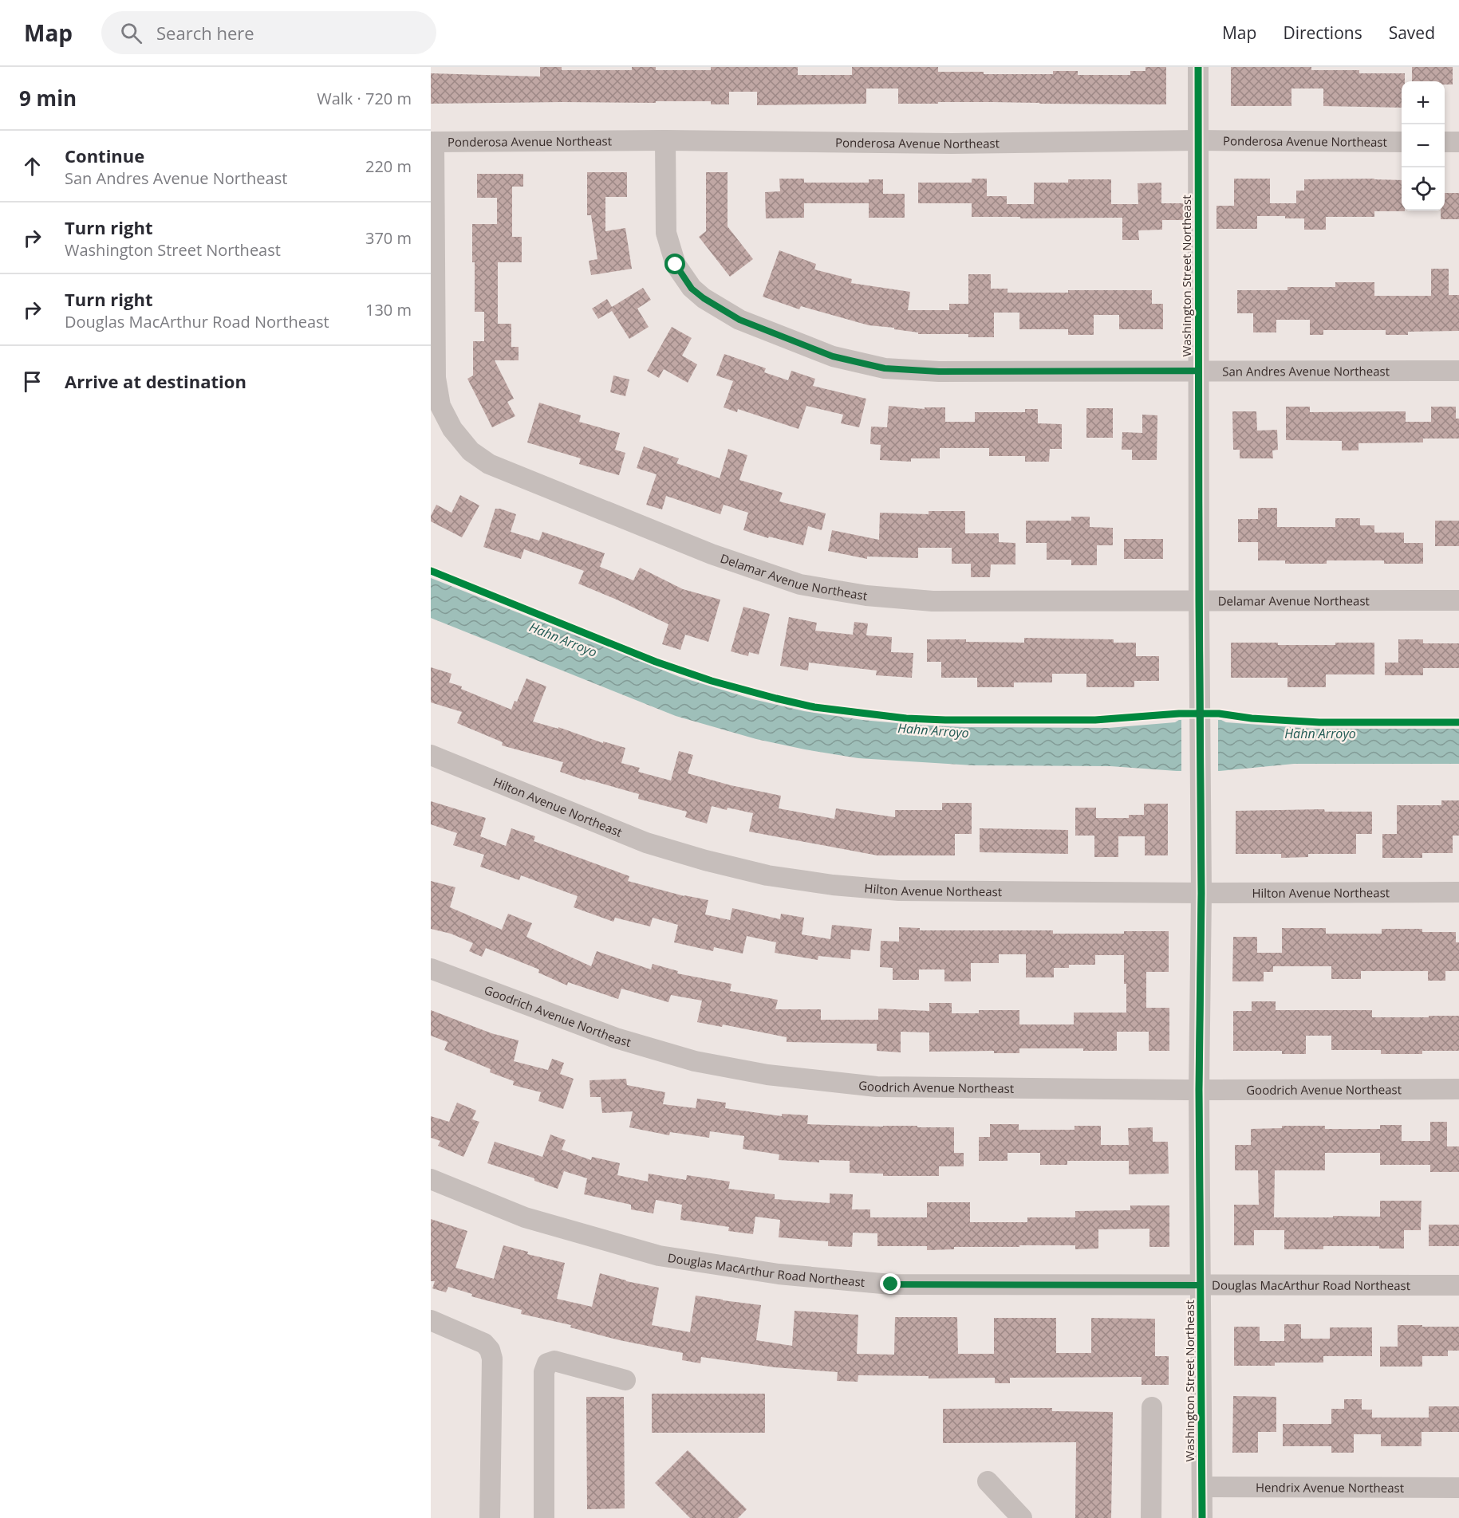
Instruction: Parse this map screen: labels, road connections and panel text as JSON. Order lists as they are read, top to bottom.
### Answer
{
  "streets": {
    "street": [
      "Ponderosa Avenue Northeast",
      "Washington Street Northeast",
      "San Andres Avenue Northeast",
      "Delamar Avenue Northeast",
      "Hilton Avenue Northeast",
      "Goodrich Avenue Northeast",
      "Douglas MacArthur Road Northeast",
      "Hendrix Avenue Northeast"
    ]
  },
  "crossings": [
    ["Ponderosa Avenue Northeast", "Washington Street Northeast"],
    ["Ponderosa Avenue Northeast", "San Andres Avenue Northeast"],
    ["Ponderosa Avenue Northeast", "Delamar Avenue Northeast"],
    ["Washington Street Northeast", "San Andres Avenue Northeast"],
    ["Washington Street Northeast", "Delamar Avenue Northeast"],
    ["Washington Street Northeast", "Hilton Avenue Northeast"],
    ["Washington Street Northeast", "Goodrich Avenue Northeast"],
    ["Washington Street Northeast", "Douglas MacArthur Road Northeast"],
    ["Washington Street Northeast", "Hendrix Avenue Northeast"]
  ],
  "water": ["Hahn Arroyo"],
  "page": {
    "header": "Map",
    "search": "Search here",
    "nav": ["Map", "Directions", "Saved"],
    "heading": ["9 min", "Walk · 720 m"],
    "map_buttons": ["+", "−"],
    "list": [
      ["Continue", "San Andres Avenue Northeast", "220 m"],
      ["Turn right", "Washington Street Northeast", "370 m"],
      ["Turn right", "Douglas MacArthur Road Northeast", "130 m"],
      "Arrive at destination"
    ]
  }
}
